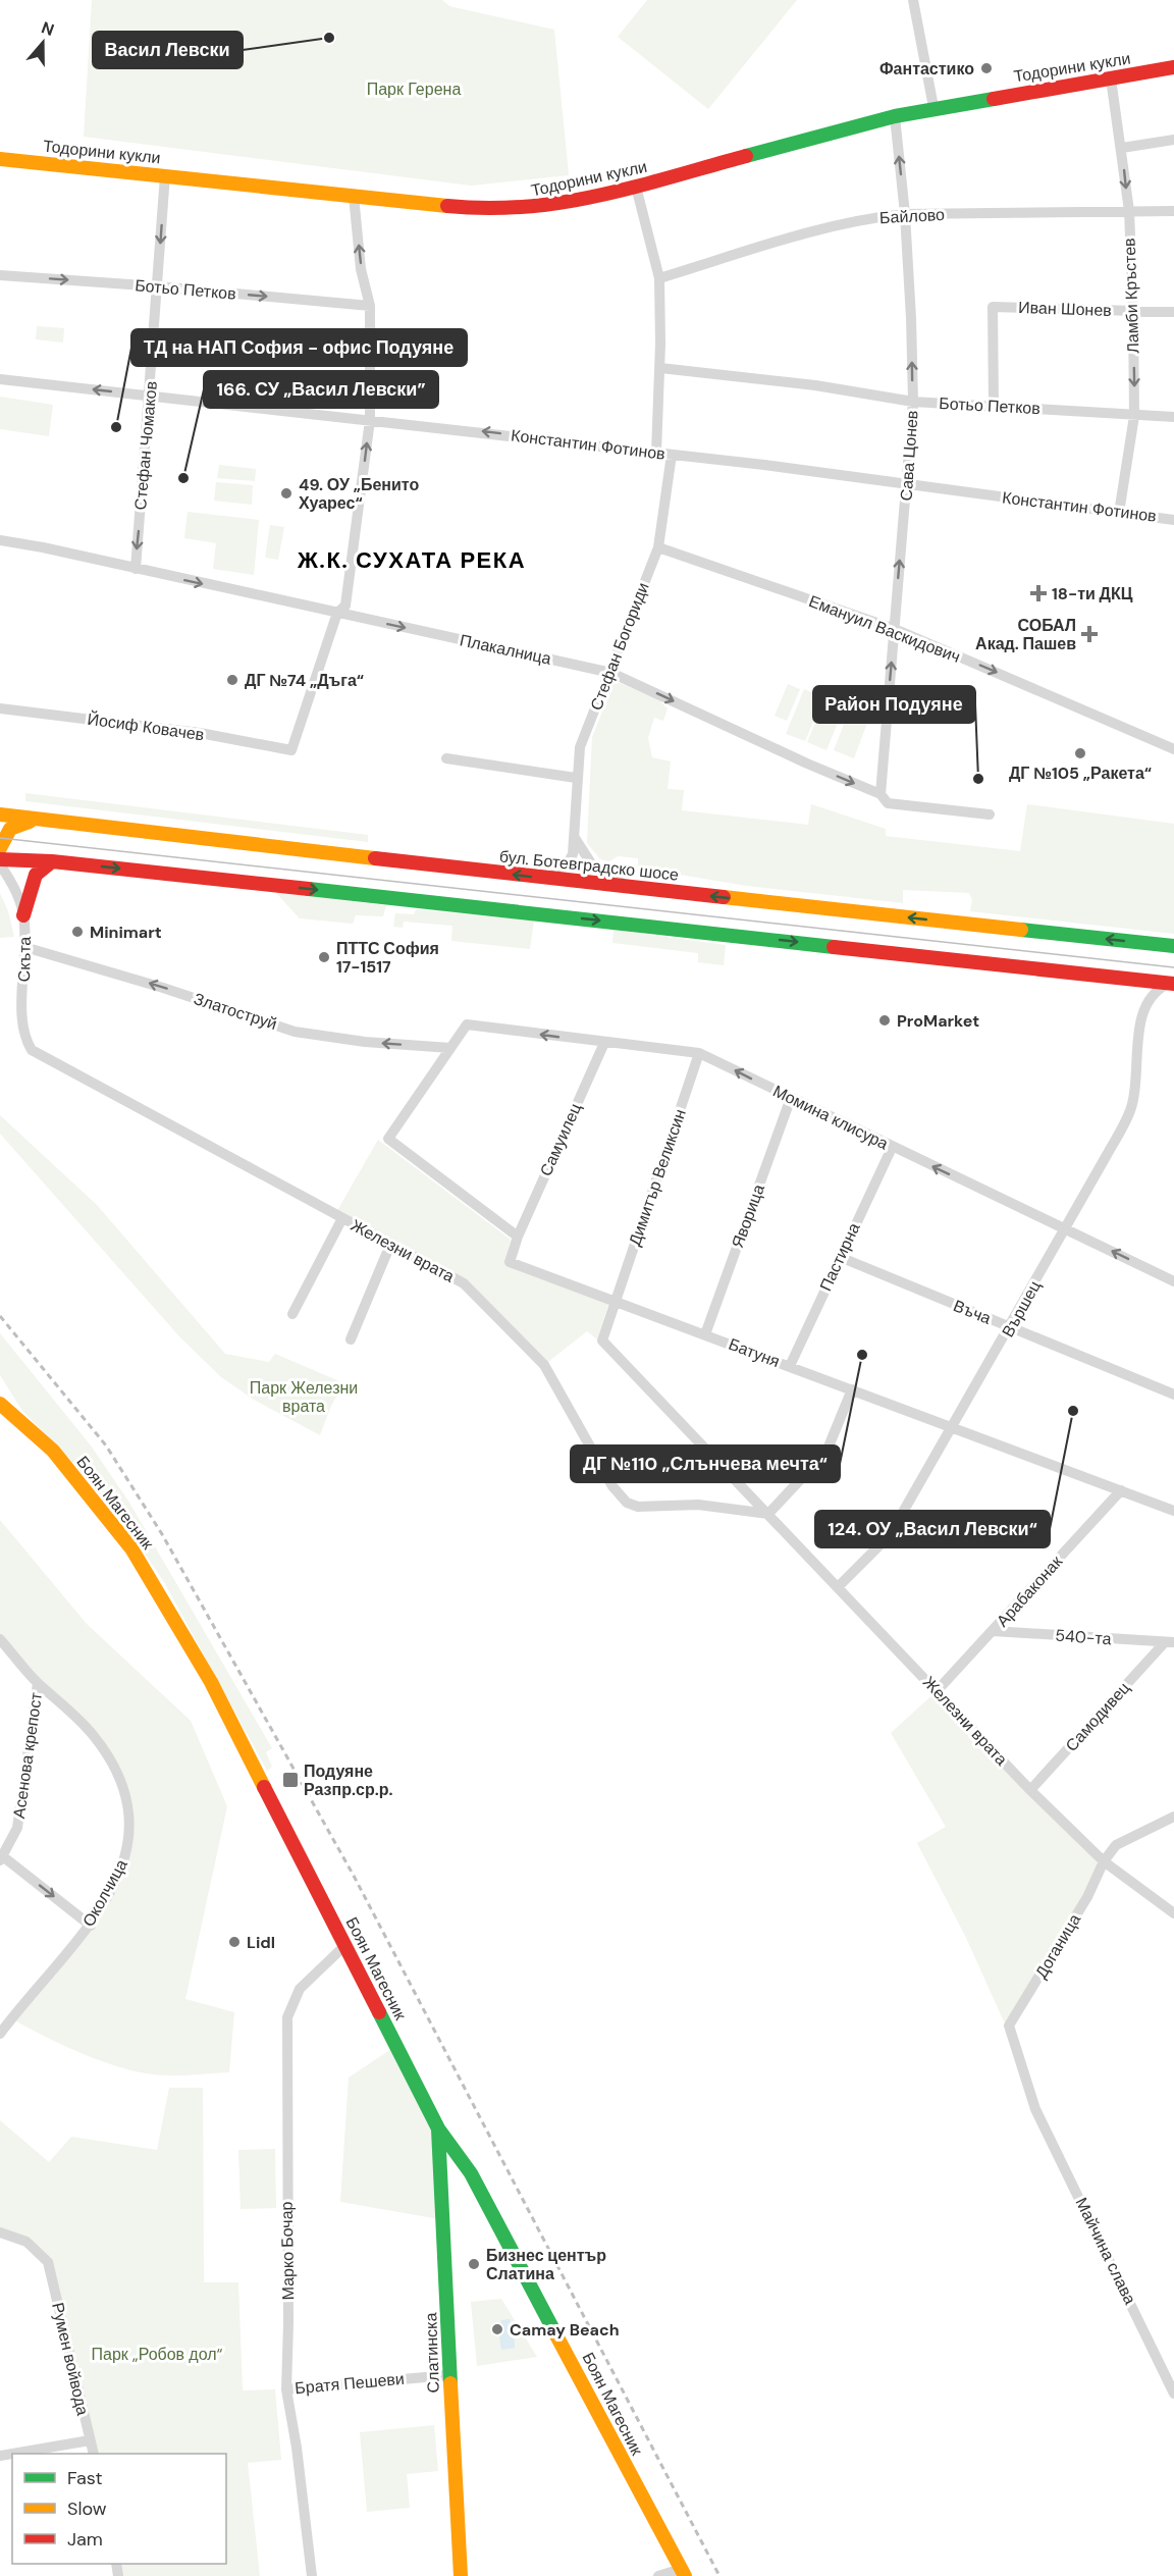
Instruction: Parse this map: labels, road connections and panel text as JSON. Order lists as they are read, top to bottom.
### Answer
{
  "streets": {
    "street": [
      "Тодорини кукли",
      "Байлово",
      "Ботьо Петков",
      "Ламби Кръстев",
      "Иван Шонев",
      "Константин Фотинов",
      "Стефан Чомаков",
      "Сава Цонев",
      "Емануил Васкидович",
      "Стефан Богориди",
      "Плакалница",
      "Йосиф Ковачев",
      "бул. Ботевградско шосе",
      "Скъта",
      "Златоструй",
      "Момина клисура",
      "Самуилец",
      "Димитър Великсин",
      "Яворица",
      "Железни врата",
      "Пастирна",
      "Вършец",
      "Въча",
      "Батуня",
      "Боян Магесник",
      "Арабаконак",
      "540-та",
      "Самодивец",
      "Асенова крепост",
      "Околчица",
      "Доганица",
      "Марко Бочар",
      "Майчина слава",
      "Слатинска",
      "Румен войвода",
      "Братя Пешеви"
    ]
  },
  "crossings": [
    ["Тодорини кукли", "Ламби Кръстев"],
    ["Тодорини кукли", "Стефан Чомаков"],
    ["Тодорини кукли", "Сава Цонев"],
    ["Байлово", "Ламби Кръстев"],
    ["Байлово", "Сава Цонев"],
    ["Ботьо Петков", "Ламби Кръстев"],
    ["Ботьо Петков", "Иван Шонев"],
    ["Ботьо Петков", "Стефан Чомаков"],
    ["Ботьо Петков", "Сава Цонев"],
    ["Ламби Кръстев", "Иван Шонев"],
    ["Ламби Кръстев", "Константин Фотинов"],
    ["Константин Фотинов", "Стефан Чомаков"],
    ["Константин Фотинов", "Сава Цонев"],
    ["Константин Фотинов", "Стефан Богориди"],
    ["Стефан Чомаков", "Плакалница"],
    ["Сава Цонев", "Емануил Васкидович"],
    ["Сава Цонев", "Плакалница"],
    ["Емануил Васкидович", "Стефан Богориди"],
    ["Стефан Богориди", "Плакалница"],
    ["Стефан Богориди", "бул. Ботевградско шосе"],
    ["Плакалница", "Йосиф Ковачев"],
    ["Скъта", "Златоструй"],
    ["Скъта", "Железни врата"],
    ["Златоструй", "Момина клисура"],
    ["Момина клисура", "Самуилец"],
    ["Момина клисура", "Димитър Великсин"],
    ["Момина клисура", "Яворица"],
    ["Момина клисура", "Пастирна"],
    ["Момина клисура", "Вършец"],
    ["Самуилец", "Батуня"],
    ["Димитър Великсин", "Железни врата"],
    ["Димитър Великсин", "Батуня"],
    ["Яворица", "Батуня"],
    ["Железни врата", "Вършец"],
    ["Железни врата", "Батуня"],
    ["Железни врата", "Арабаконак"],
    ["Железни врата", "Самодивец"],
    ["Железни врата", "Доганица"],
    ["Пастирна", "Въча"],
    ["Пастирна", "Батуня"],
    ["Вършец", "Въча"],
    ["Вършец", "Батуня"],
    ["Батуня", "Арабаконак"],
    ["Боян Магесник", "Марко Бочар"],
    ["Боян Магесник", "Слатинска"],
    ["Арабаконак", "540-та"],
    ["540-та", "Самодивец"],
    ["Асенова крепост", "Околчица"],
    ["Доганица", "Майчина слава"],
    ["Марко Бочар", "Братя Пешеви"],
    ["Слатинска", "Братя Пешеви"]
  ],
  "one_way": [
    "Ботьо Петков",
    "Ламби Кръстев",
    "Константин Фотинов",
    "Стефан Чомаков",
    "Сава Цонев",
    "Емануил Васкидович",
    "Плакалница",
    "Златоструй",
    "Момина клисура"
  ],
  "districts": ["Ж.К. СУХАТА РЕКА"],
  "parks": ["Парк Герена", "Парк Железни врата", "Парк „Робов дол“"],
  "places": {
    "other": [
      "Васил Левски",
      "Фантастико",
      "ТД на НАП София - офис Подуяне",
      "166. СУ „Васил Левски”",
      "49. ОУ „Бенито Хуарес“",
      "ДГ №74 „Дъга“",
      "ДГ №105 „Ракета“",
      "Район Подуяне",
      "Minimart",
      "ПТТС София 17-1517",
      "ProMarket",
      "ДГ №110 „Слънчева мечта“",
      "124. ОУ „Васил Левски“",
      "Lidl",
      "Бизнес център Слатина",
      "Camay Beach"
    ],
    "health": ["18-ти ДКЦ", "СОБАЛ Акад. Пашев"],
    "transit": ["Подуяне Разпр.ср.р."]
  },
  "legend": ["Fast", "Slow", "Jam"],
  "north": "top"
}
